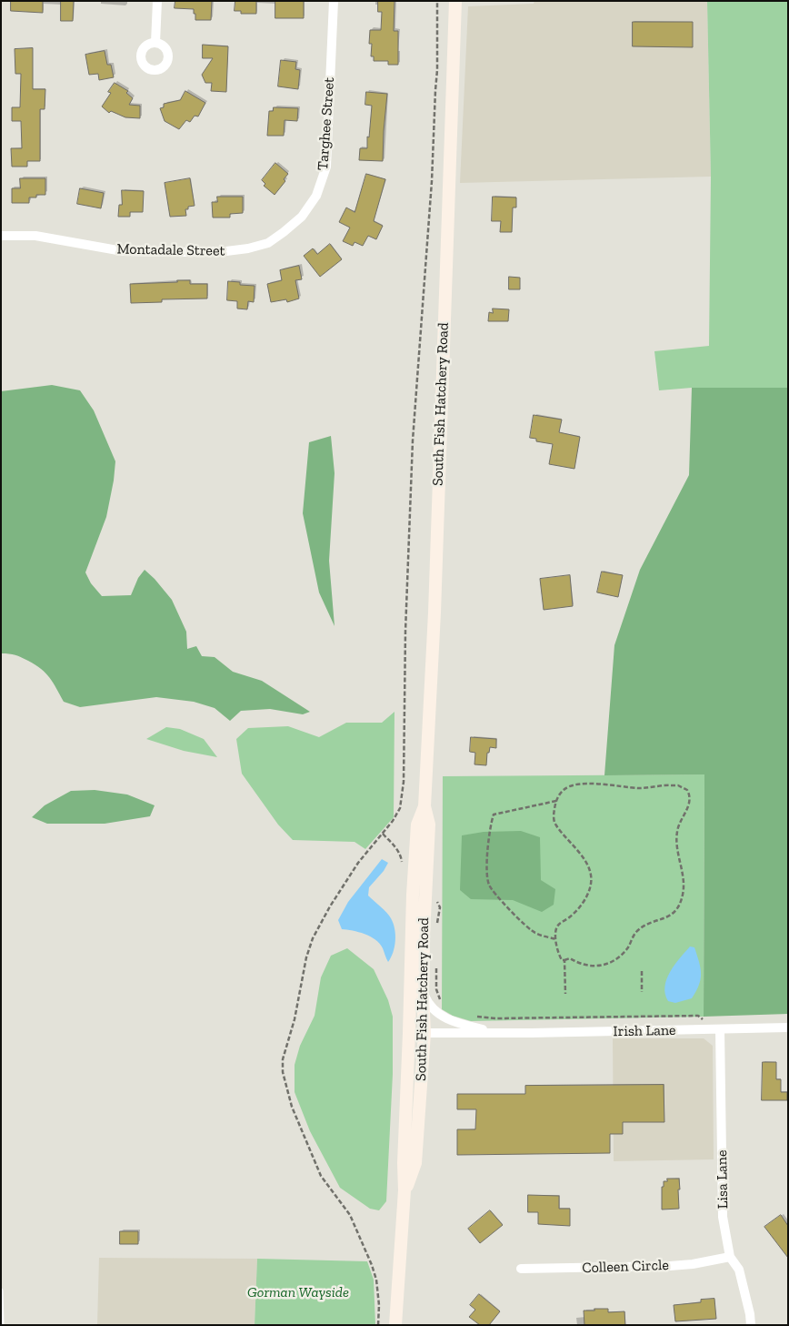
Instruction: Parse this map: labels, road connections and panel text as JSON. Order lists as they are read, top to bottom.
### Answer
{
  "streets": {
    "main road": ["South Fish Hatchery Road"],
    "street": [
      "Targhee Street",
      "Montadale Street",
      "Irish Lane",
      "Lisa Lane",
      "Colleen Circle"
    ]
  },
  "crossings": [
    ["Targhee Street", "Montadale Street"],
    ["South Fish Hatchery Road", "Irish Lane"],
    ["Irish Lane", "Lisa Lane"],
    ["Lisa Lane", "Colleen Circle"]
  ],
  "parks": ["Gorman Wayside"]
}
